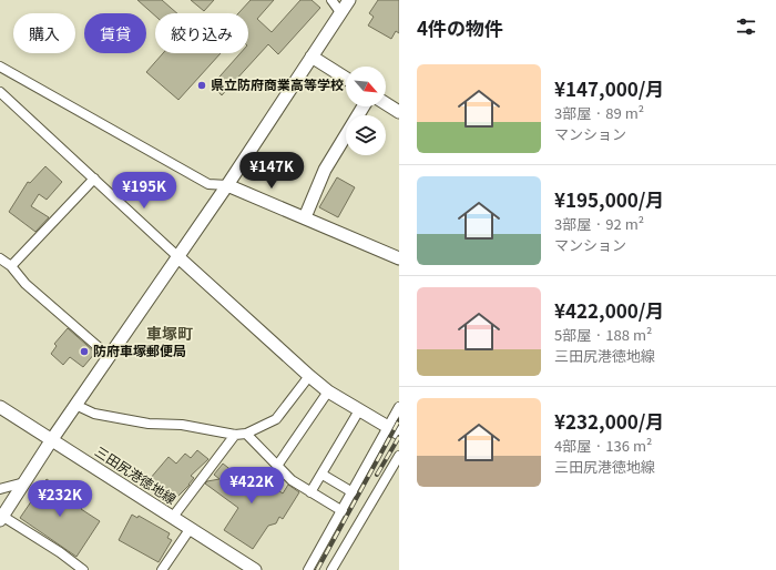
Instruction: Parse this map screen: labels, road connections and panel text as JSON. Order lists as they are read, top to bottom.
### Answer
{
  "streets": {
    "street": ["三田尻港徳地線"]
  },
  "districts": ["車塚町"],
  "places": ["県立防府商業高等学校", "防府車塚郵便局"],
  "north": "bottom right",
  "page": {
    "heading": "4件の物件",
    "chip": ["購入", "賃貸", "絞り込み"],
    "list": [
      {
        "name": "¥147,000/月",
        "note": "3部屋 · 89 m² · マンション"
      },
      {
        "name": "¥195,000/月",
        "note": "3部屋 · 92 m² · マンション"
      },
      {
        "name": "¥422,000/月",
        "note": "5部屋 · 188 m² · 三田尻港徳地線"
      },
      {
        "name": "¥232,000/月",
        "note": "4部屋 · 136 m² · 三田尻港徳地線"
      }
    ],
    "price": [
      "¥147K",
      "¥195K",
      "¥422K",
      "¥232K"
    ]
  }
}
